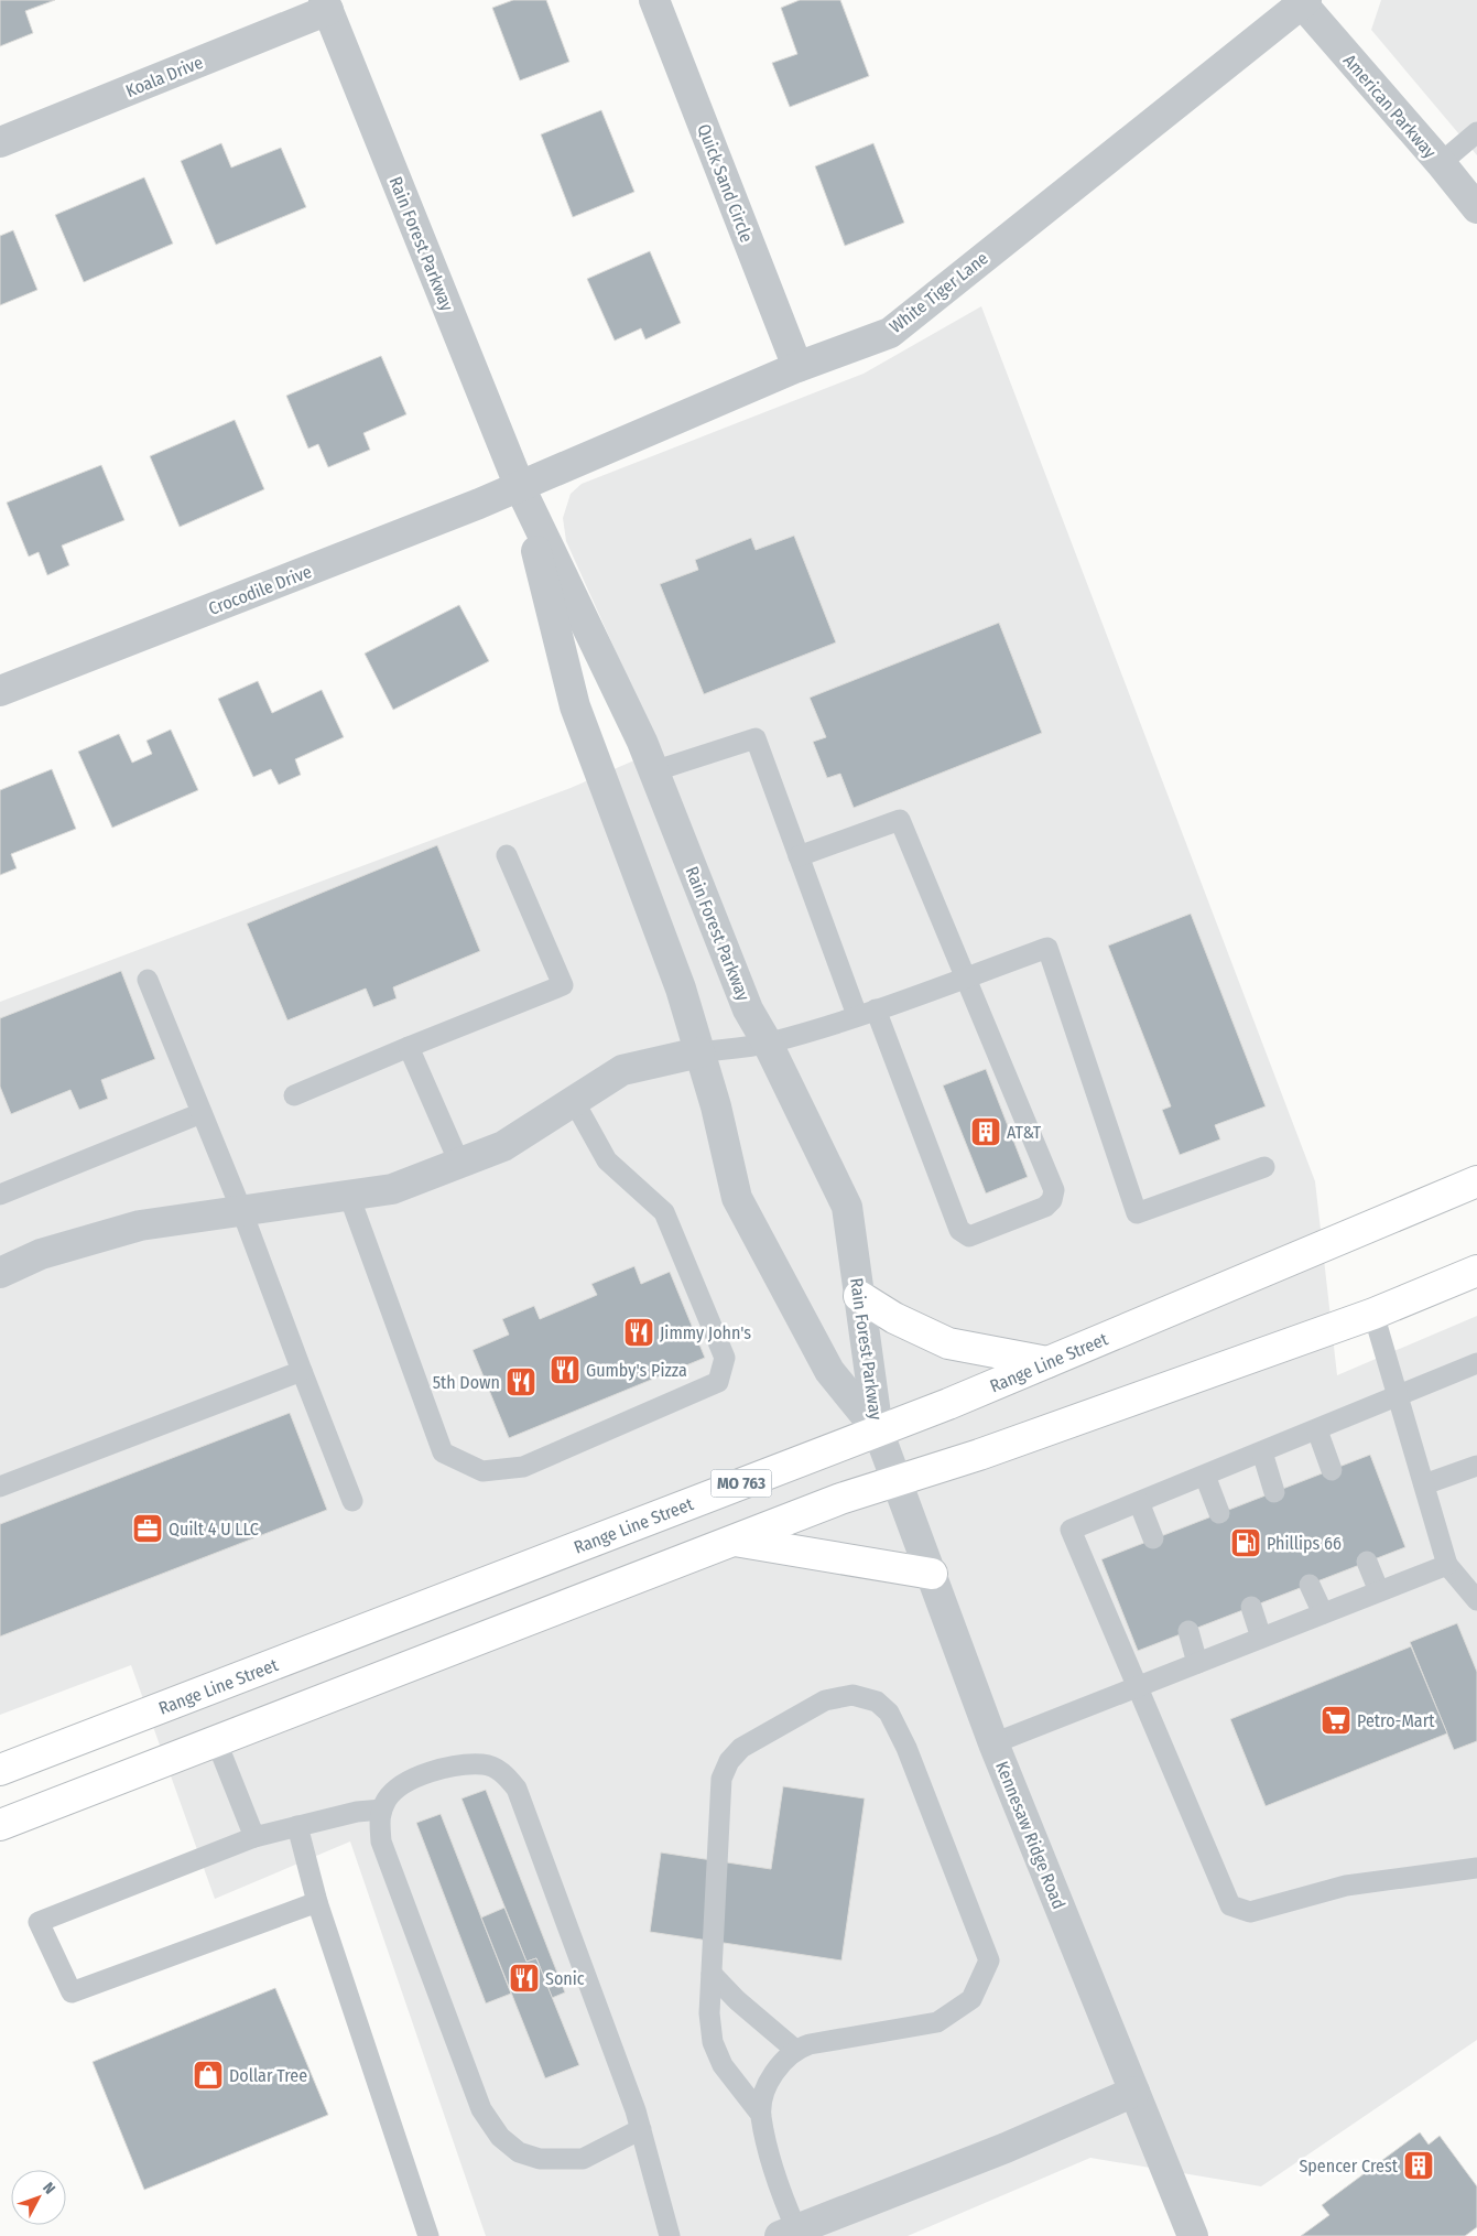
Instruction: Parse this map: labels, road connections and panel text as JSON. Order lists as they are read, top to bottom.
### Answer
{
  "streets": {
    "main road": ["Range Line Street", "MO 763"],
    "street": [
      "Koala Drive",
      "American Parkway",
      "Quick Sand Circle",
      "Rain Forest Parkway",
      "White Tiger Lane",
      "Crocodile Drive",
      "Kennesaw Ridge Road"
    ]
  },
  "crossings": [
    ["Koala Drive", "Rain Forest Parkway"],
    ["American Parkway", "White Tiger Lane"],
    ["Quick Sand Circle", "White Tiger Lane"],
    ["Rain Forest Parkway", "White Tiger Lane"],
    ["Rain Forest Parkway", "Crocodile Drive"],
    ["Rain Forest Parkway", "Range Line Street"],
    ["Rain Forest Parkway", "Kennesaw Ridge Road"],
    ["White Tiger Lane", "Crocodile Drive"],
    ["Range Line Street", "Kennesaw Ridge Road"],
    ["MO 763", "Kennesaw Ridge Road"]
  ],
  "places": {
    "building": ["AT&T", "Spencer Crest"],
    "restaurant": [
      "Jimmy John's",
      "Gumby's Pizza",
      "5th Down",
      "Sonic"
    ],
    "office": ["Quilt 4 U LLC"],
    "fuel station": ["Phillips 66"],
    "supermarket": ["Petro-Mart"],
    "shop": ["Dollar Tree"]
  },
  "north": "top right"
}
